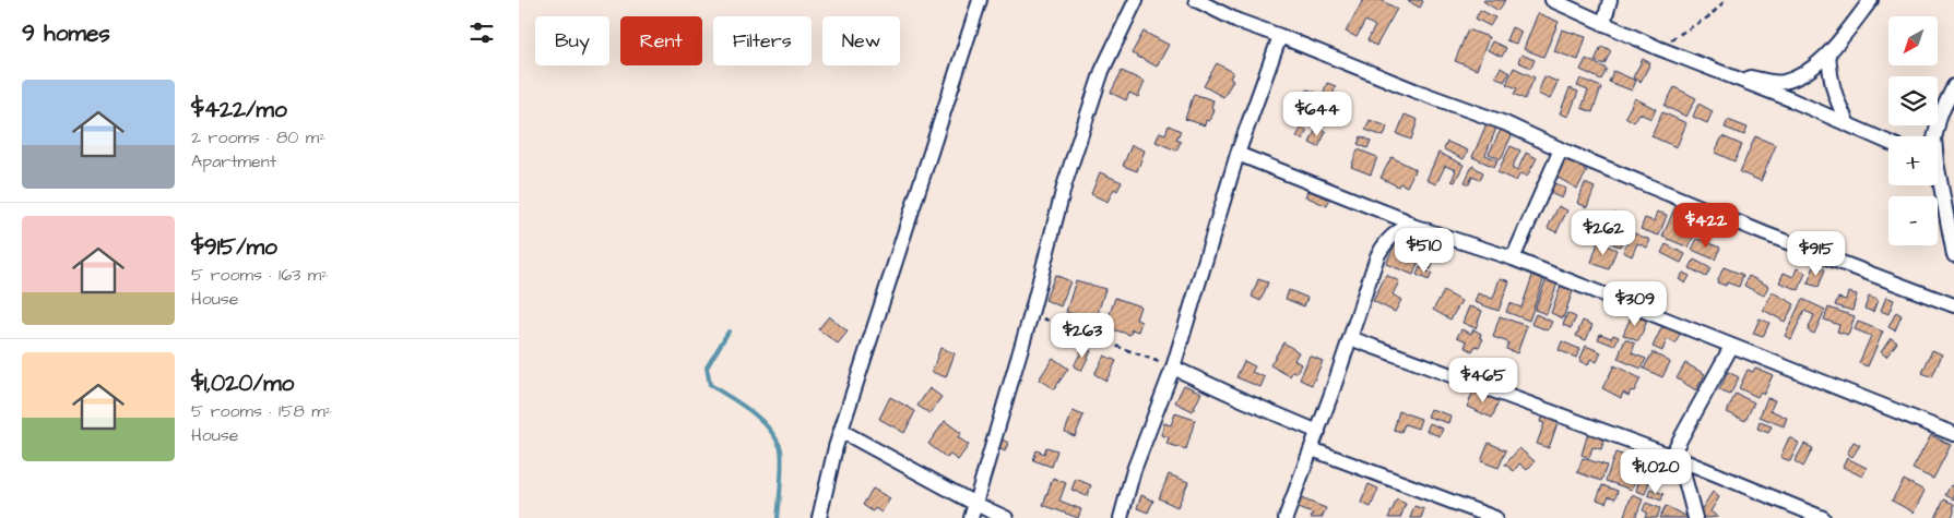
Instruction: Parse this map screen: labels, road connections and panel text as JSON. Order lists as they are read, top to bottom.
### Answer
{
  "north": "bottom left",
  "page": {
    "heading": "9 homes",
    "map_buttons": ["+", "−"],
    "chip": [
      "Buy",
      "Rent",
      "Filters",
      "New"
    ],
    "list": [
      {
        "name": "$422/mo",
        "note": "2 rooms · 80 m² · Apartment"
      },
      {
        "name": "$915/mo",
        "note": "5 rooms · 163 m² · House"
      },
      {
        "name": "$1,020/mo",
        "note": "5 rooms · 158 m² · House"
      }
    ],
    "price": [
      "$644",
      "$422",
      "$262",
      "$510",
      "$915",
      "$309",
      "$263",
      "$465",
      "$1,020"
    ]
  }
}
